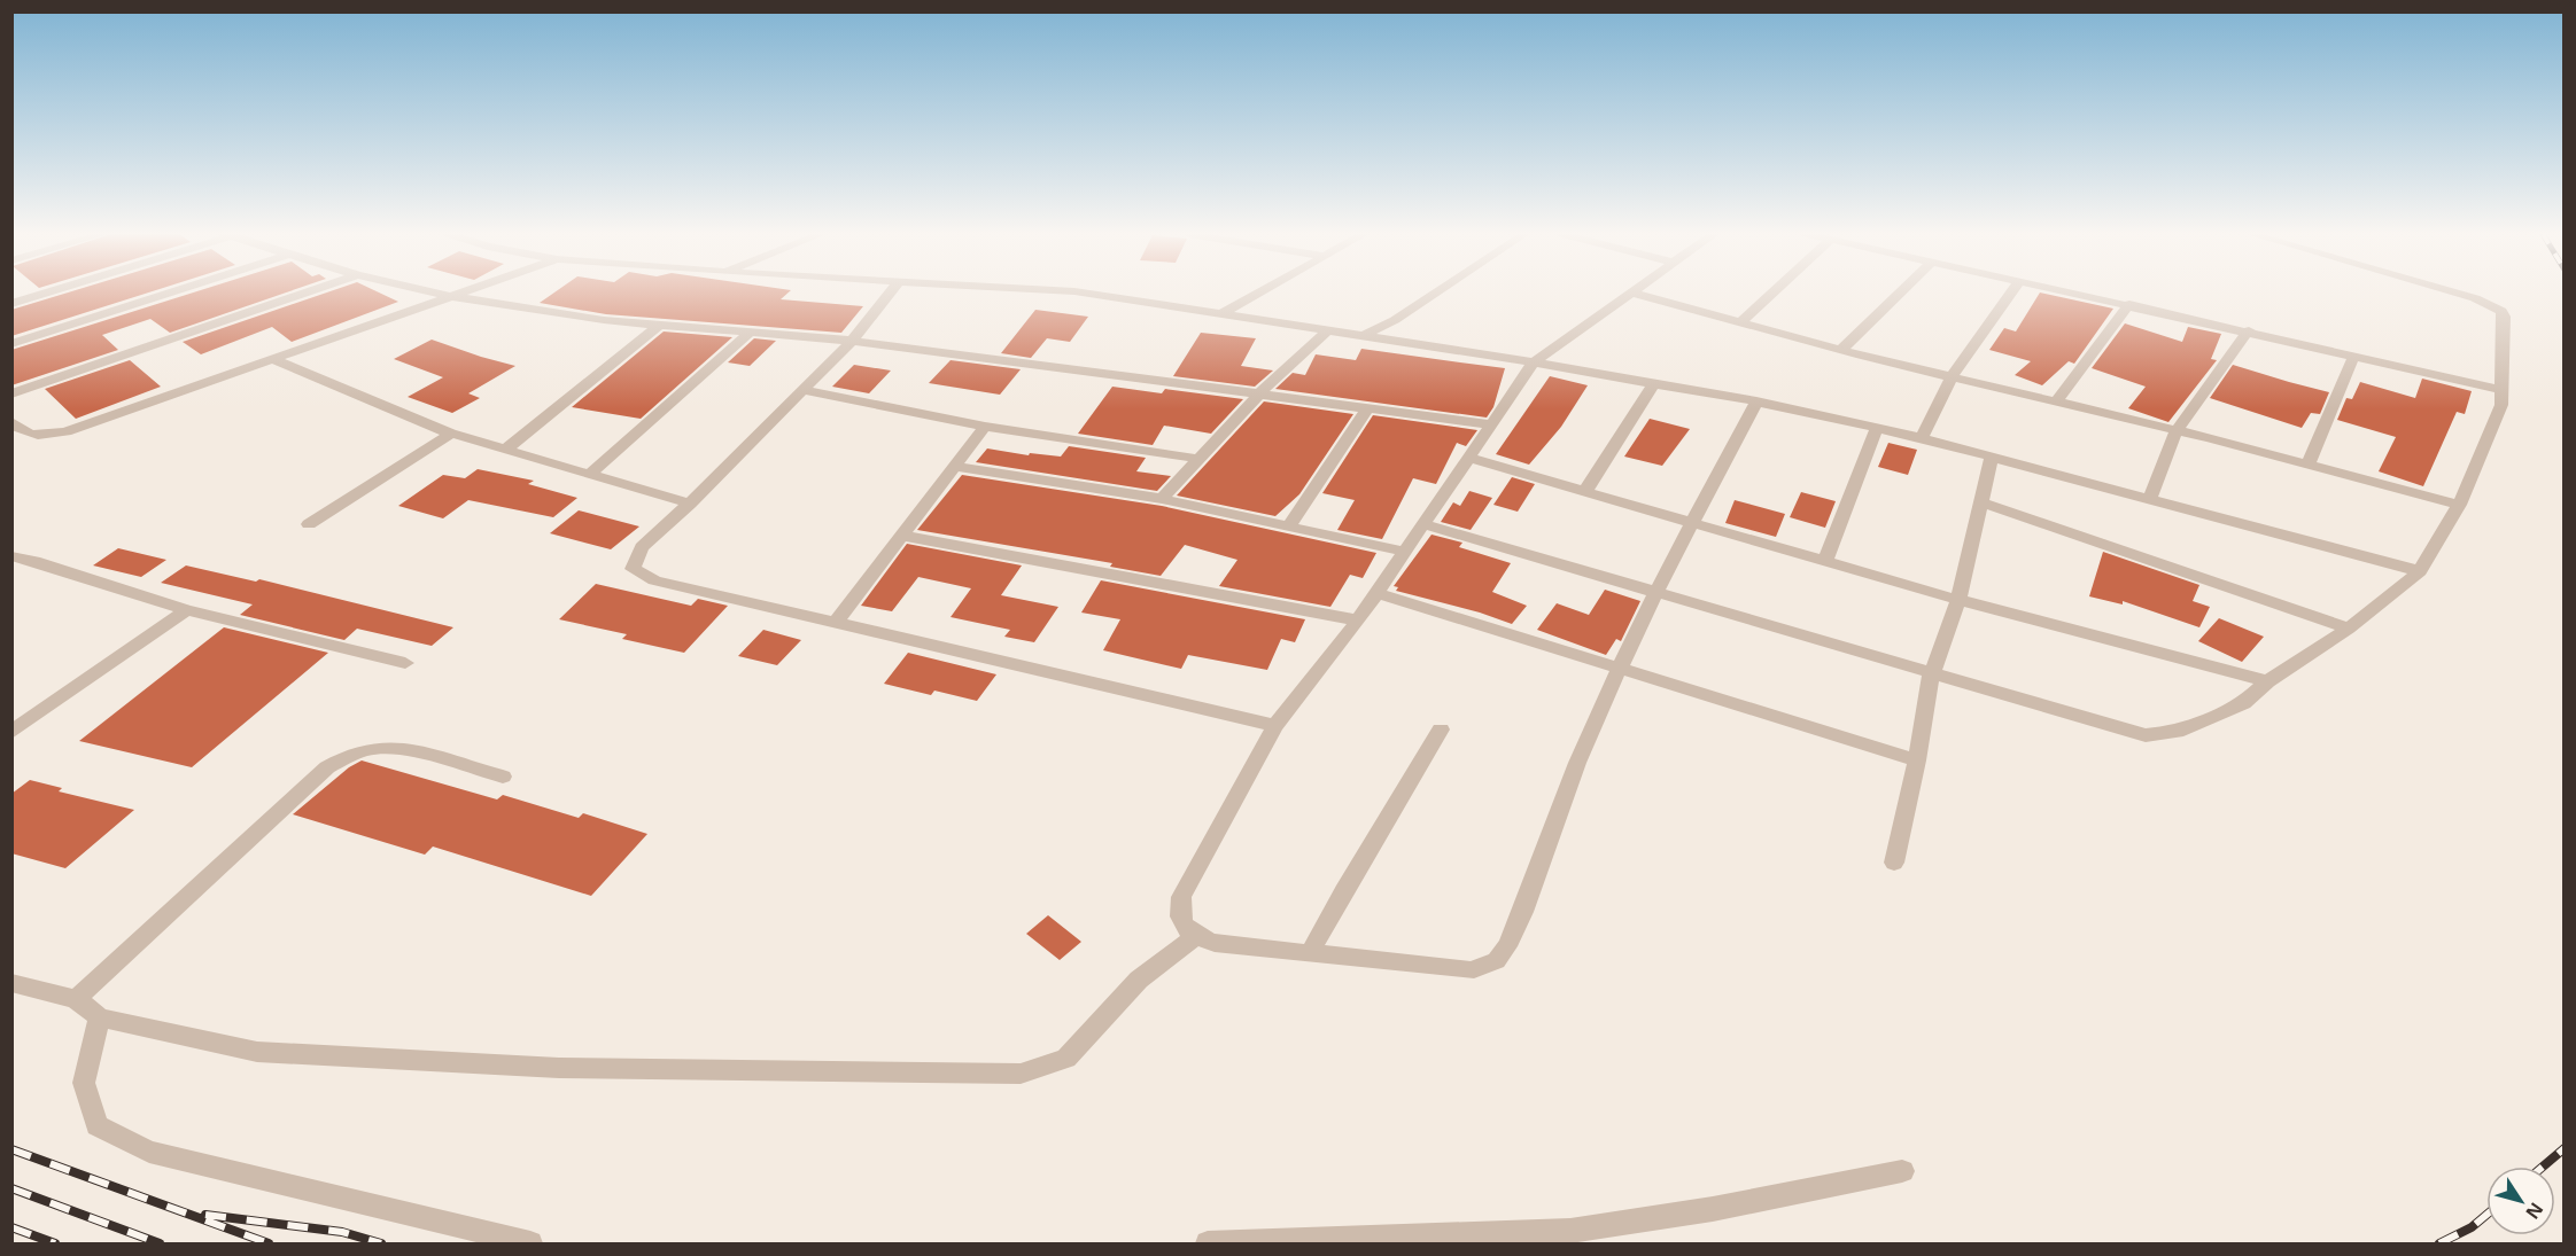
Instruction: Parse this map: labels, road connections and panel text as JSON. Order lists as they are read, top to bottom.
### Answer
{
  "north": "bottom right"
}
